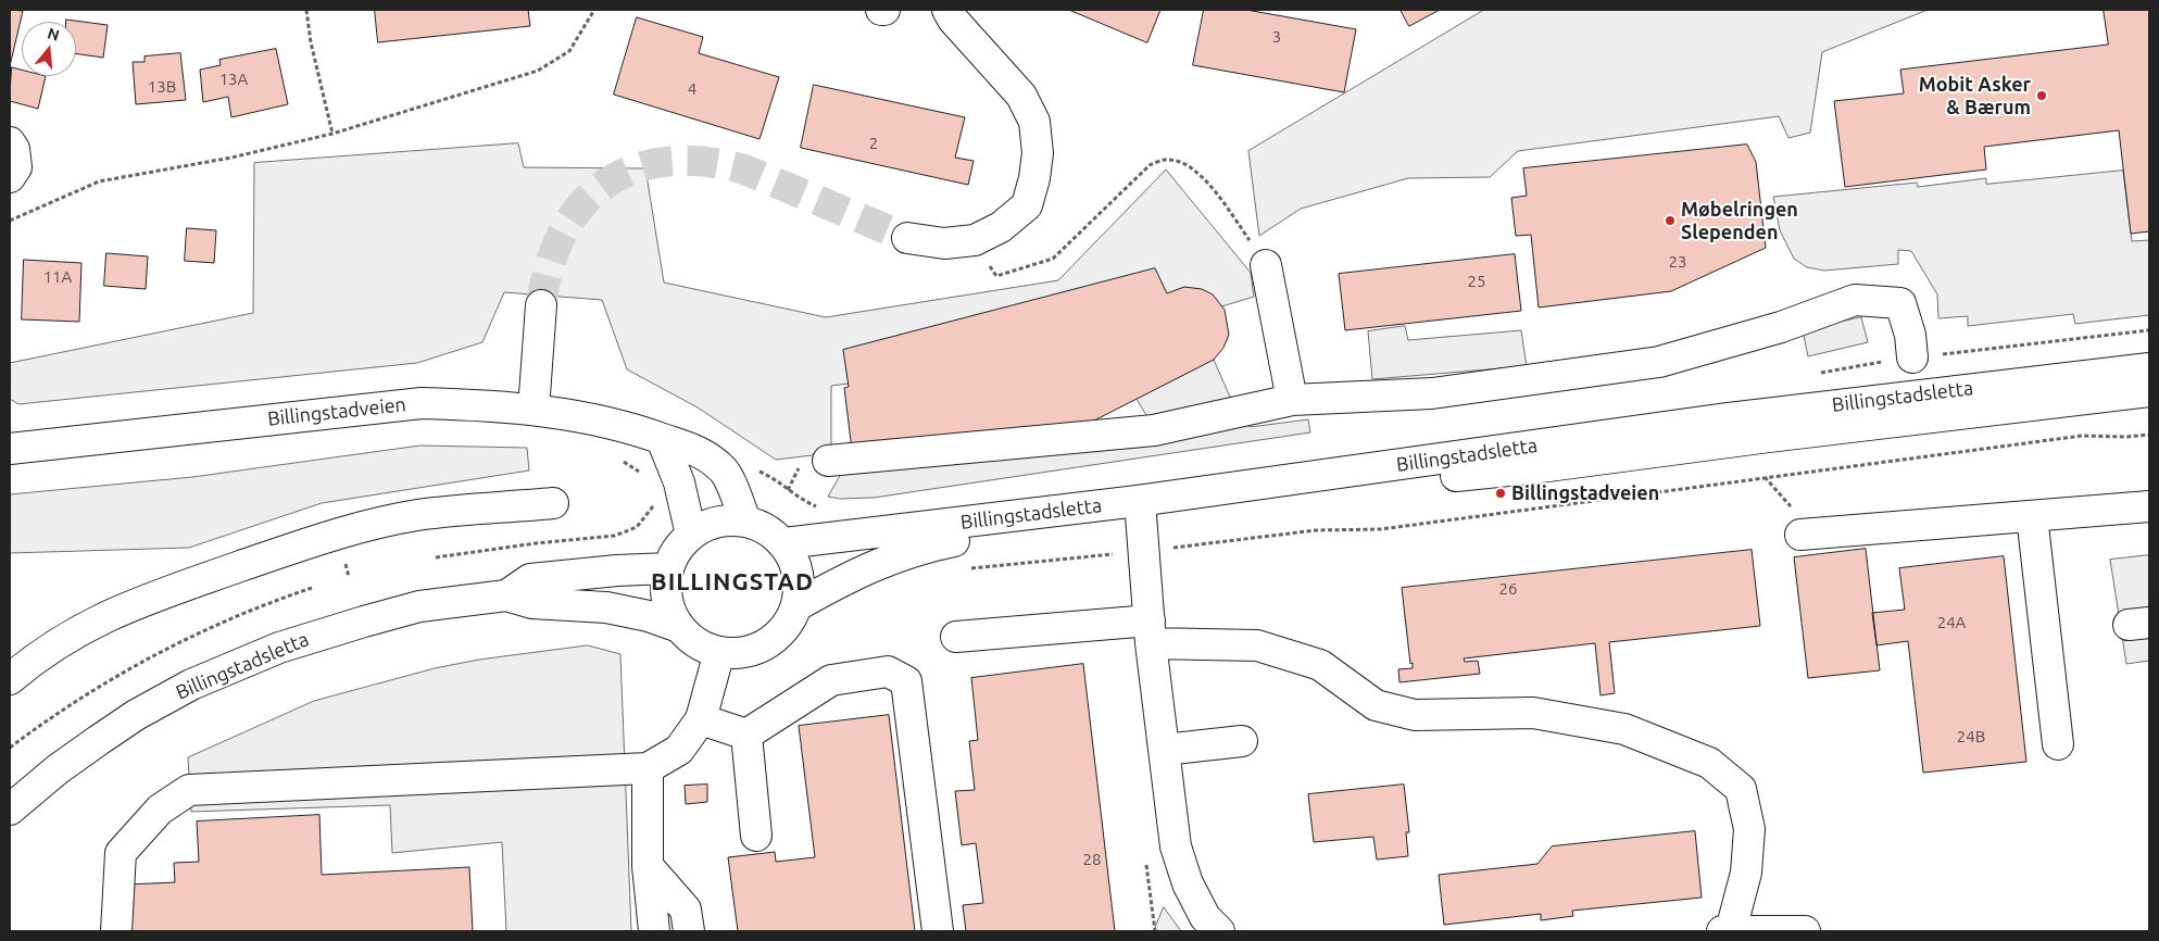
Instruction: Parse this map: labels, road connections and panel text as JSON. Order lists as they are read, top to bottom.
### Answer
{
  "streets": {
    "main road": ["Billingstadsletta", "Billingstadveien"]
  },
  "crossings": [
    ["Billingstadsletta", "Billingstadveien"]
  ],
  "districts": ["BILLINGSTAD"],
  "places": ["Mobit Asker & Bærum", "Møbelringen Slependen", "Billingstadveien"],
  "house_numbers": [
    "3",
    "13A",
    "13B",
    "4",
    "2",
    "23",
    "11A",
    "25",
    "26",
    "24A",
    "24B",
    "28"
  ],
  "north": "top"
}
